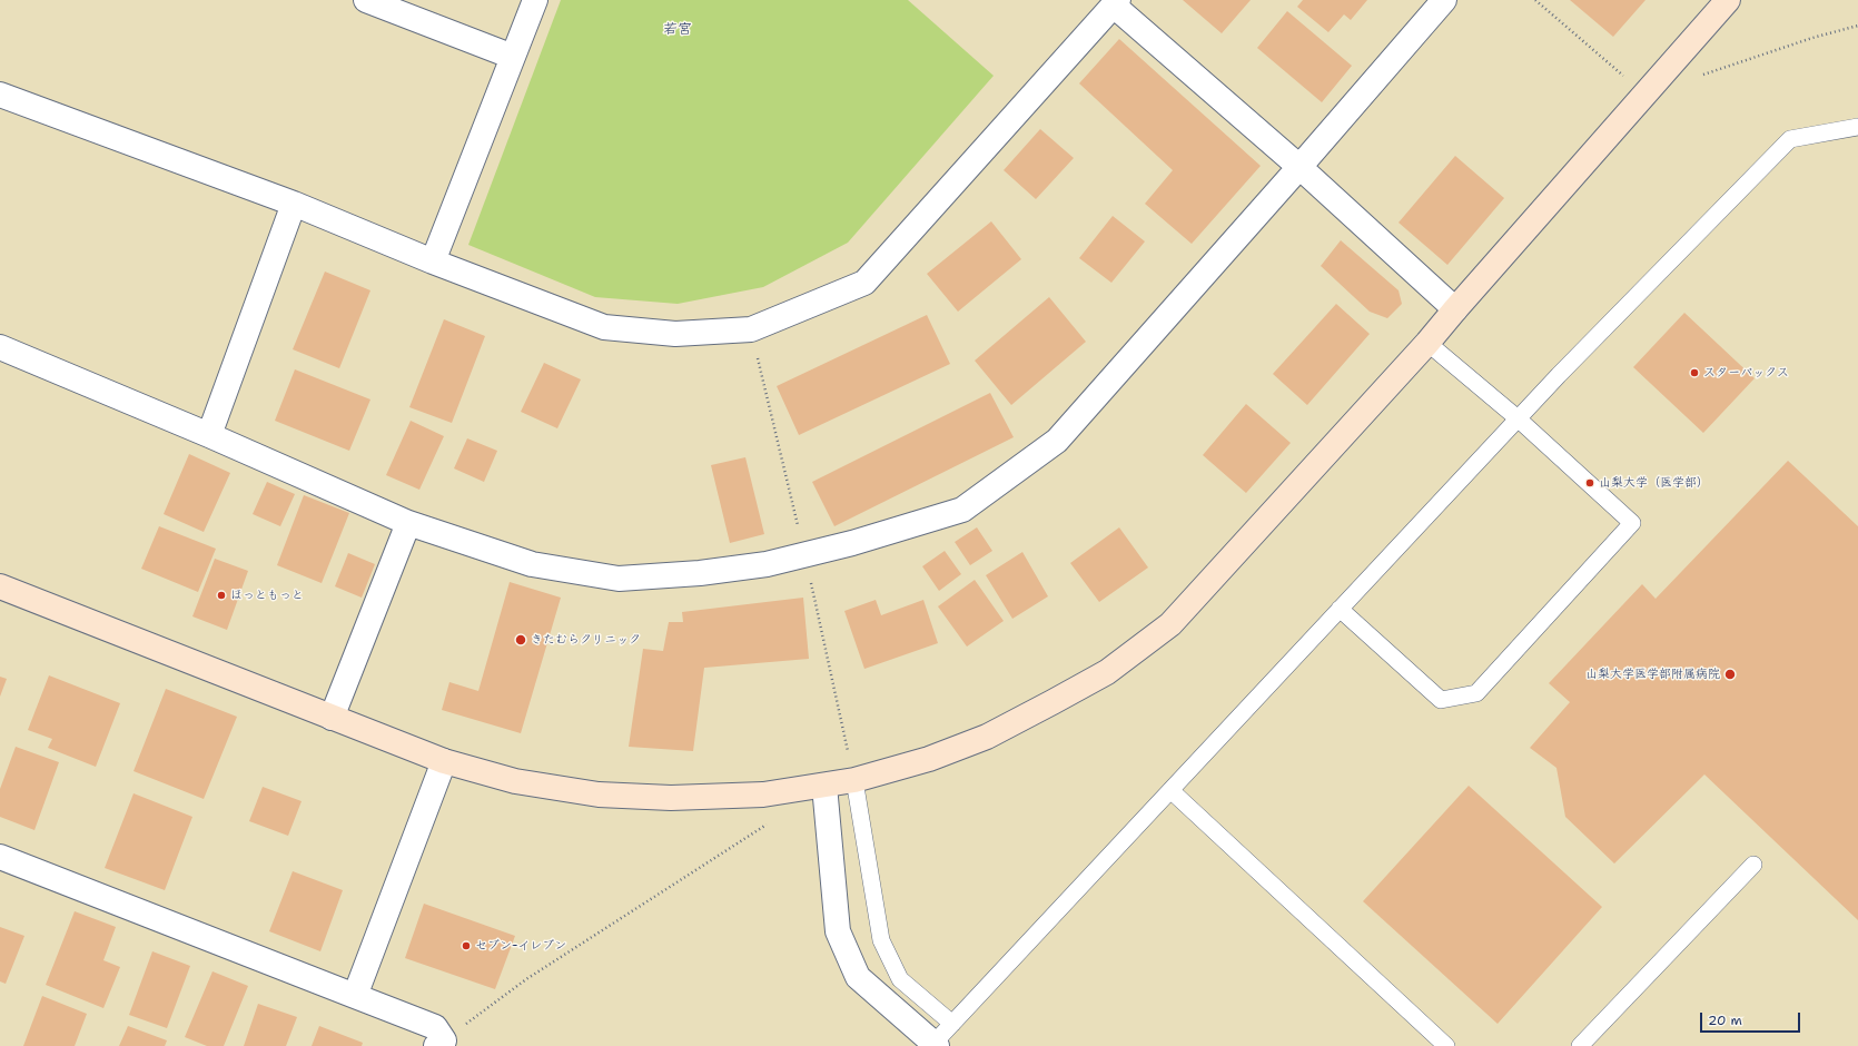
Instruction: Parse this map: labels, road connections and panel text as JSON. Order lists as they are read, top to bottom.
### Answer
{
  "districts": ["若宮"],
  "places": [
    "スターバックス",
    "山梨大学（医学部）",
    "ほっともっと",
    "きたむらクリニック",
    "山梨大学医学部附属病院",
    "セブン-イレブン"
  ],
  "scale_bar": "20 m"
}
